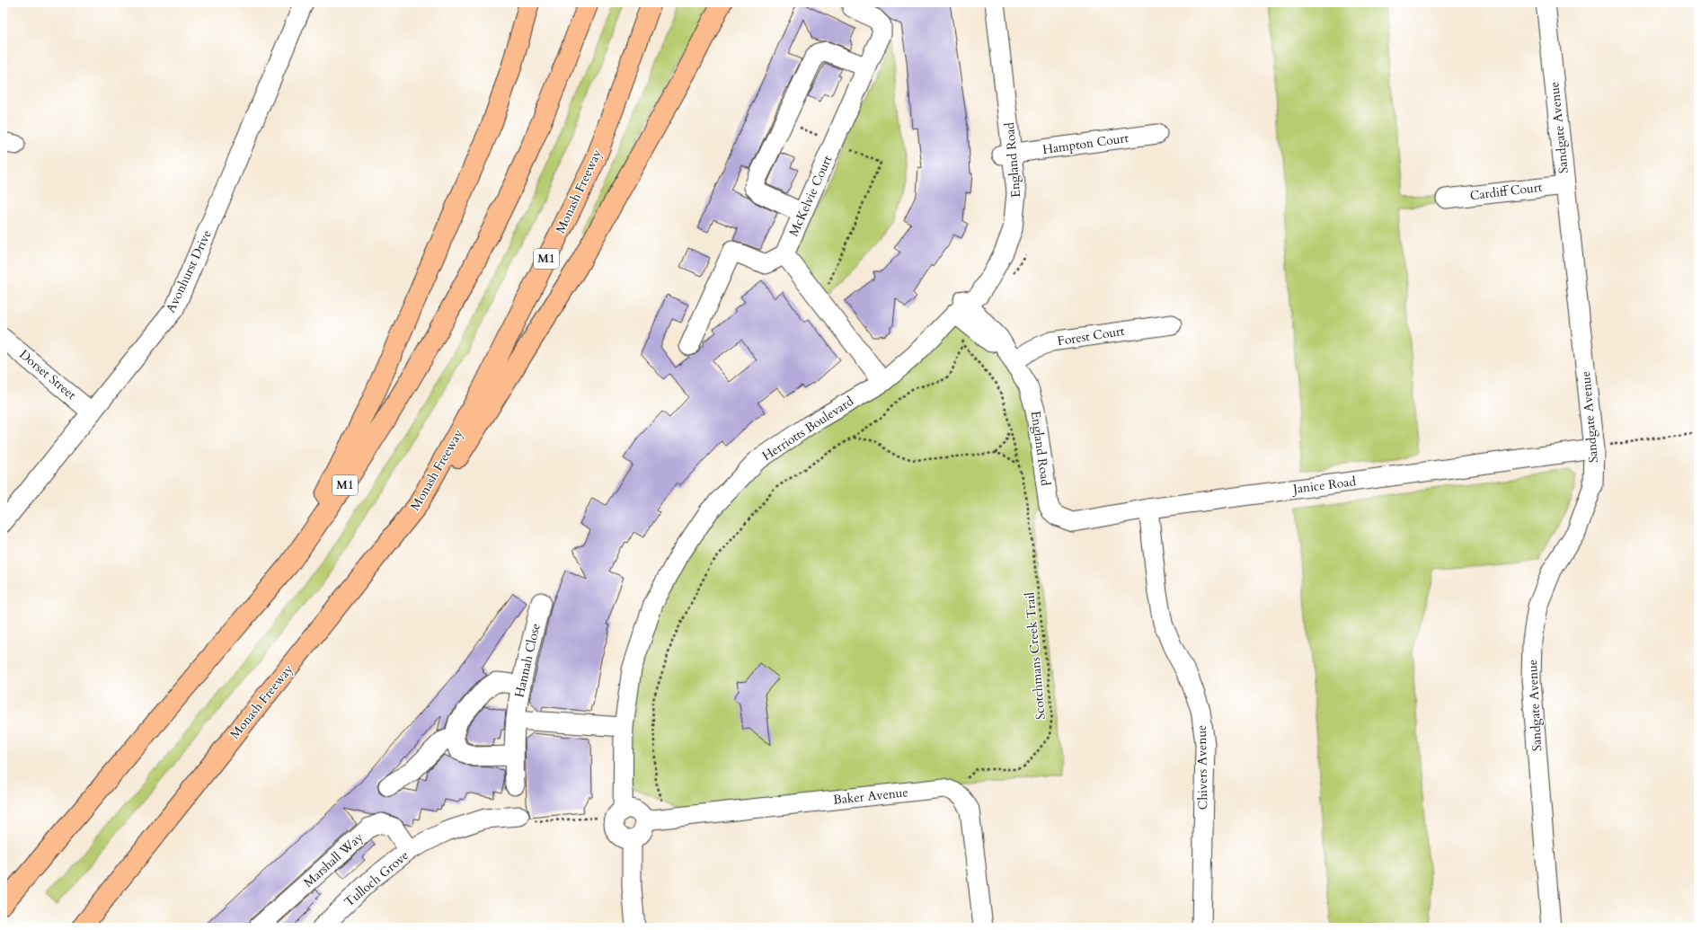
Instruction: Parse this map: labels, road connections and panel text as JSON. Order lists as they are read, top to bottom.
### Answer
{
  "streets": {
    "highway": ["Monash Freeway", "M1"],
    "street": [
      "Sandgate Avenue",
      "Hampton Court",
      "England Road",
      "Cardiff Court",
      "McKelvie Court",
      "Avonhurst Drive",
      "Forest Court",
      "Dorset Street",
      "Herriotts Boulevard",
      "Janice Road",
      "Hannah Close",
      "Chivers Avenue",
      "Baker Avenue",
      "Marshall Way",
      "Tulloch Grove"
    ],
    "path": ["Scotchmans Creek Trail"]
  },
  "crossings": [
    ["Sandgate Avenue", "Cardiff Court"],
    ["Sandgate Avenue", "Janice Road"],
    ["Hampton Court", "England Road"],
    ["England Road", "Forest Court"],
    ["England Road", "Herriotts Boulevard"],
    ["England Road", "Janice Road"],
    ["Avonhurst Drive", "Dorset Street"],
    ["Herriotts Boulevard", "Baker Avenue"],
    ["Janice Road", "Chivers Avenue"],
    ["Marshall Way", "Tulloch Grove"]
  ]
}
